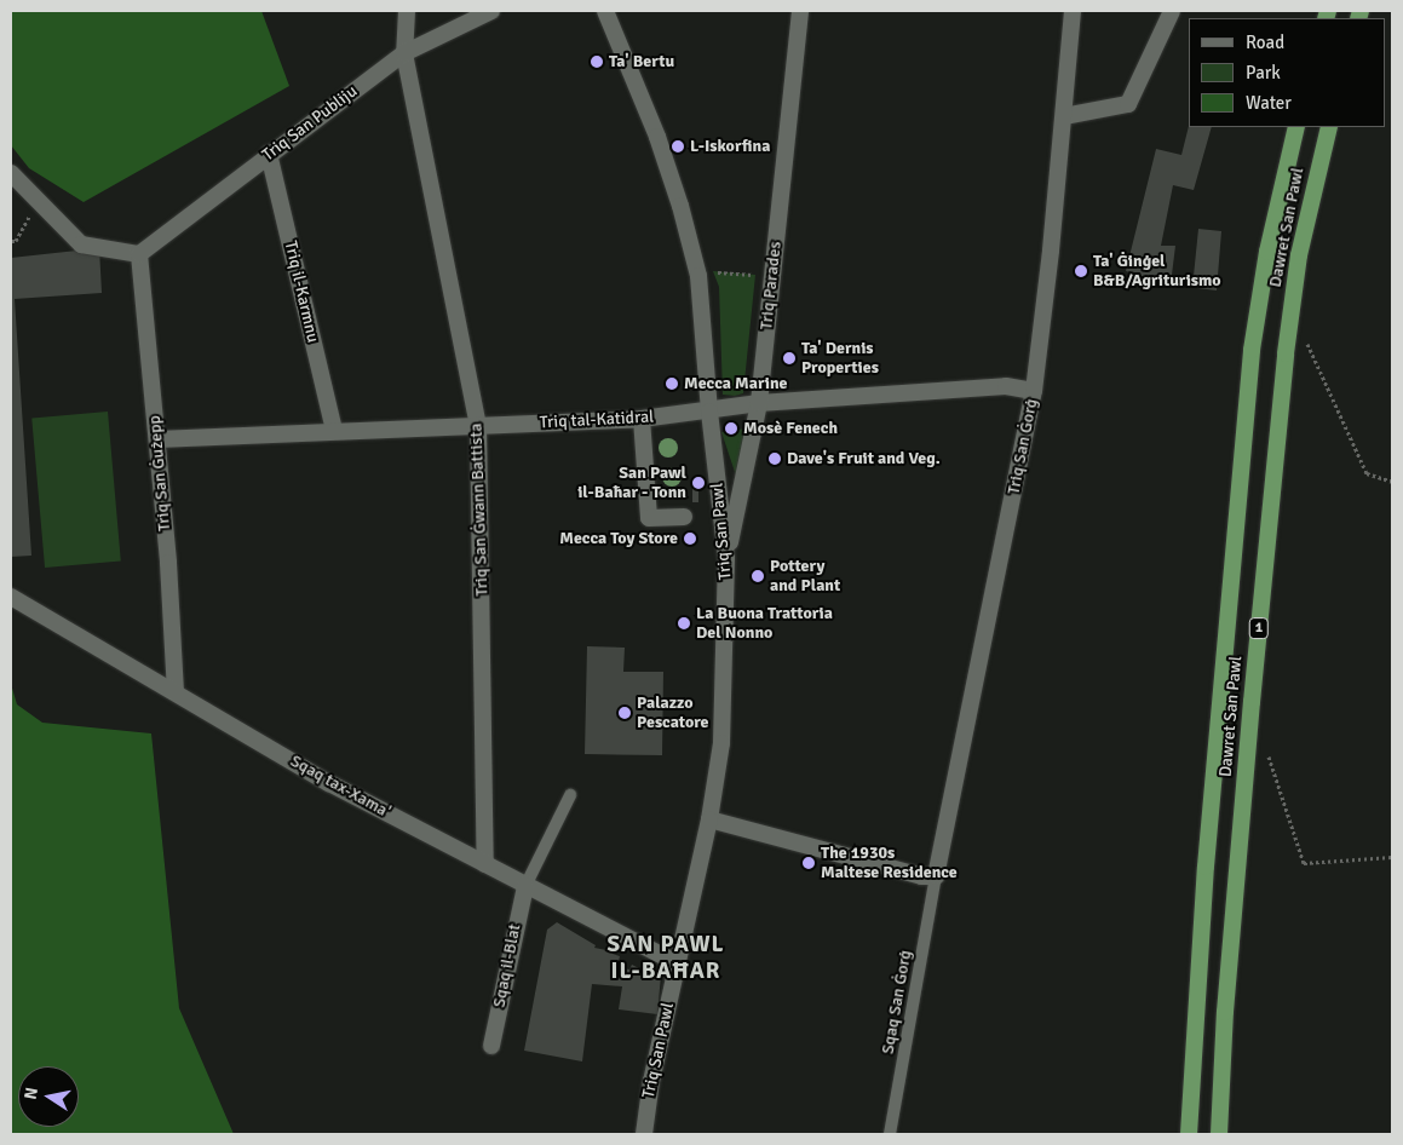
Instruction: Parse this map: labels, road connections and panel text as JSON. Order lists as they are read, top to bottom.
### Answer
{
  "streets": {
    "highway": ["Dawret San Pawl", "1"],
    "street": [
      "Triq San Publiju",
      "Triq Parades",
      "Triq il-Karmnu",
      "Triq tal-Katidral",
      "Triq San Ġorġ",
      "Triq San Ġużepp",
      "Triq San Ġwann Battista",
      "Triq San Pawl",
      "Sqaq tax-Xama'",
      "Sqaq il-Blat"
    ],
    "lane": ["Sqaq San Ġorġ"]
  },
  "crossings": [
    ["Triq San Publiju", "Triq il-Karmnu"],
    ["Triq San Publiju", "Triq San Ġużepp"],
    ["Triq San Publiju", "Triq San Ġwann Battista"],
    ["Triq Parades", "Triq tal-Katidral"],
    ["Triq Parades", "Triq San Pawl"],
    ["Triq il-Karmnu", "Triq tal-Katidral"],
    ["Triq tal-Katidral", "Triq San Ġorġ"],
    ["Triq tal-Katidral", "Triq San Ġużepp"],
    ["Triq tal-Katidral", "Triq San Ġwann Battista"],
    ["Triq tal-Katidral", "Triq San Pawl"],
    ["Triq San Ġorġ", "Sqaq San Ġorġ"],
    ["Triq San Ġużepp", "Sqaq tax-Xama'"],
    ["Triq San Ġwann Battista", "Sqaq tax-Xama'"],
    ["Triq San Pawl", "Sqaq tax-Xama'"],
    ["Sqaq tax-Xama'", "Sqaq il-Blat"]
  ],
  "districts": ["SAN PAWL IL-BAĦAR"],
  "places": [
    "Ta' Bertu",
    "L-Iskorfina",
    "Ta' Ġinġel B&B/Agriturismo",
    "Ta' Dernis Properties",
    "Mecca Marine",
    "Mosè Fenech",
    "Dave's Fruit and Veg.",
    "San Pawl il-Baħar - Tonn",
    "Mecca Toy Store",
    "Pottery and Plant",
    "La Buona Trattoria Del Nonno",
    "Palazzo Pescatore",
    "The 1930s Maltese Residence"
  ],
  "legend": ["Road", "Park", "Water"],
  "north": "left"
}
